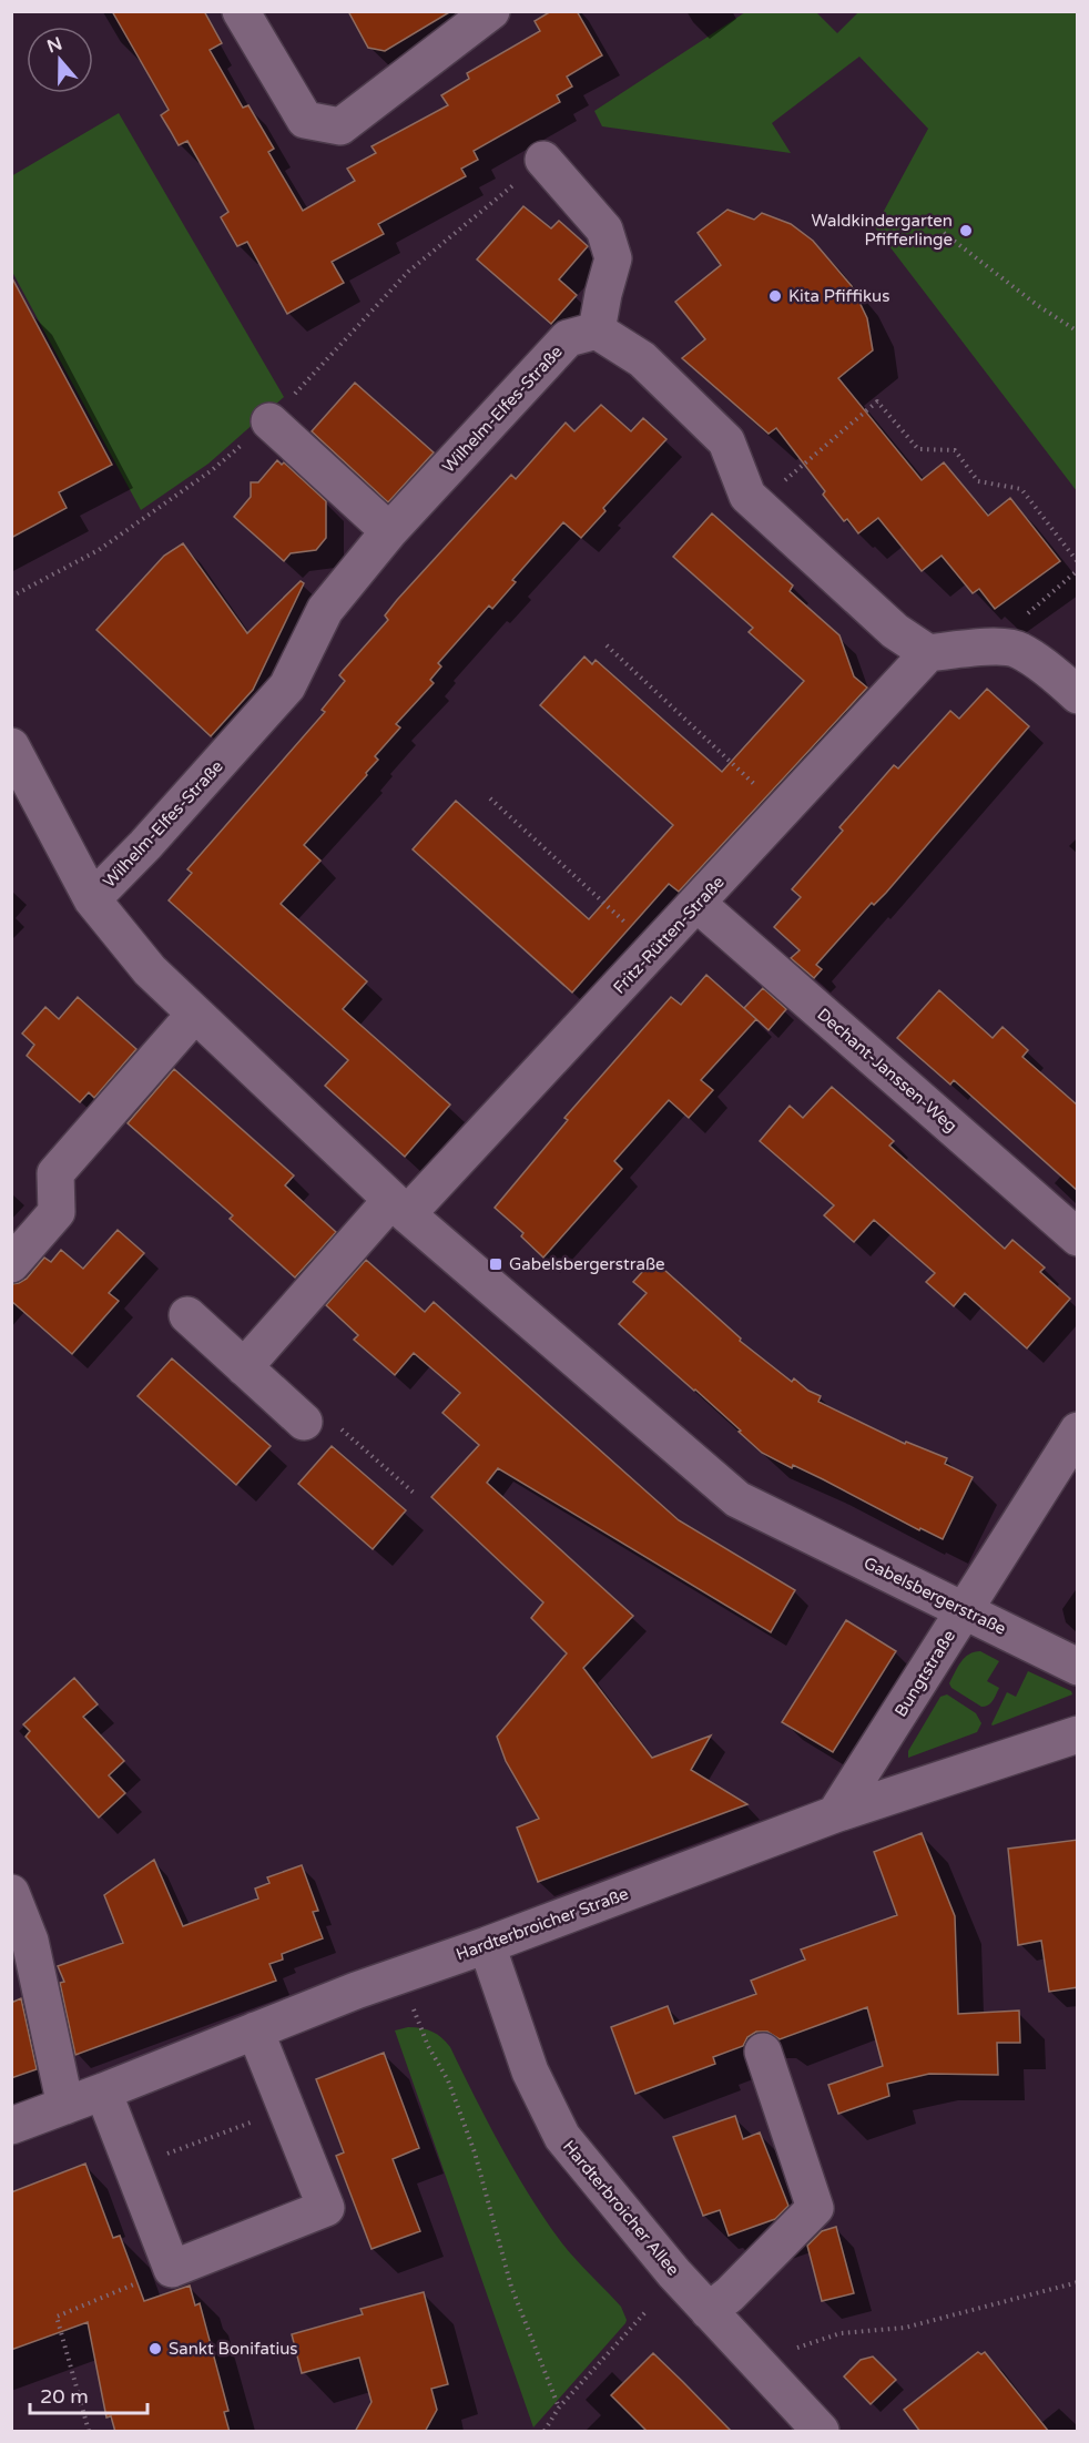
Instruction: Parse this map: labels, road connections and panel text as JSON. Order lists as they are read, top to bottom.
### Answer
{
  "streets": {
    "street": [
      "Wilhelm-Elfes-Straße",
      "Fritz-Rütten-Straße",
      "Dechant-Janssen-Weg",
      "Gabelsbergerstraße",
      "Bungtstraße",
      "Hardterbroicher Straße",
      "Hardterbroicher Allee"
    ]
  },
  "crossings": [
    ["Wilhelm-Elfes-Straße", "Gabelsbergerstraße"],
    ["Fritz-Rütten-Straße", "Dechant-Janssen-Weg"],
    ["Fritz-Rütten-Straße", "Gabelsbergerstraße"],
    ["Gabelsbergerstraße", "Bungtstraße"],
    ["Bungtstraße", "Hardterbroicher Straße"],
    ["Hardterbroicher Straße", "Hardterbroicher Allee"]
  ],
  "places": {
    "other": ["Waldkindergarten Pfifferlinge", "Kita Pfiffikus", "Sankt Bonifatius"],
    "transit": ["Gabelsbergerstraße"]
  },
  "scale_bar": "20 m",
  "north": "top"
}
